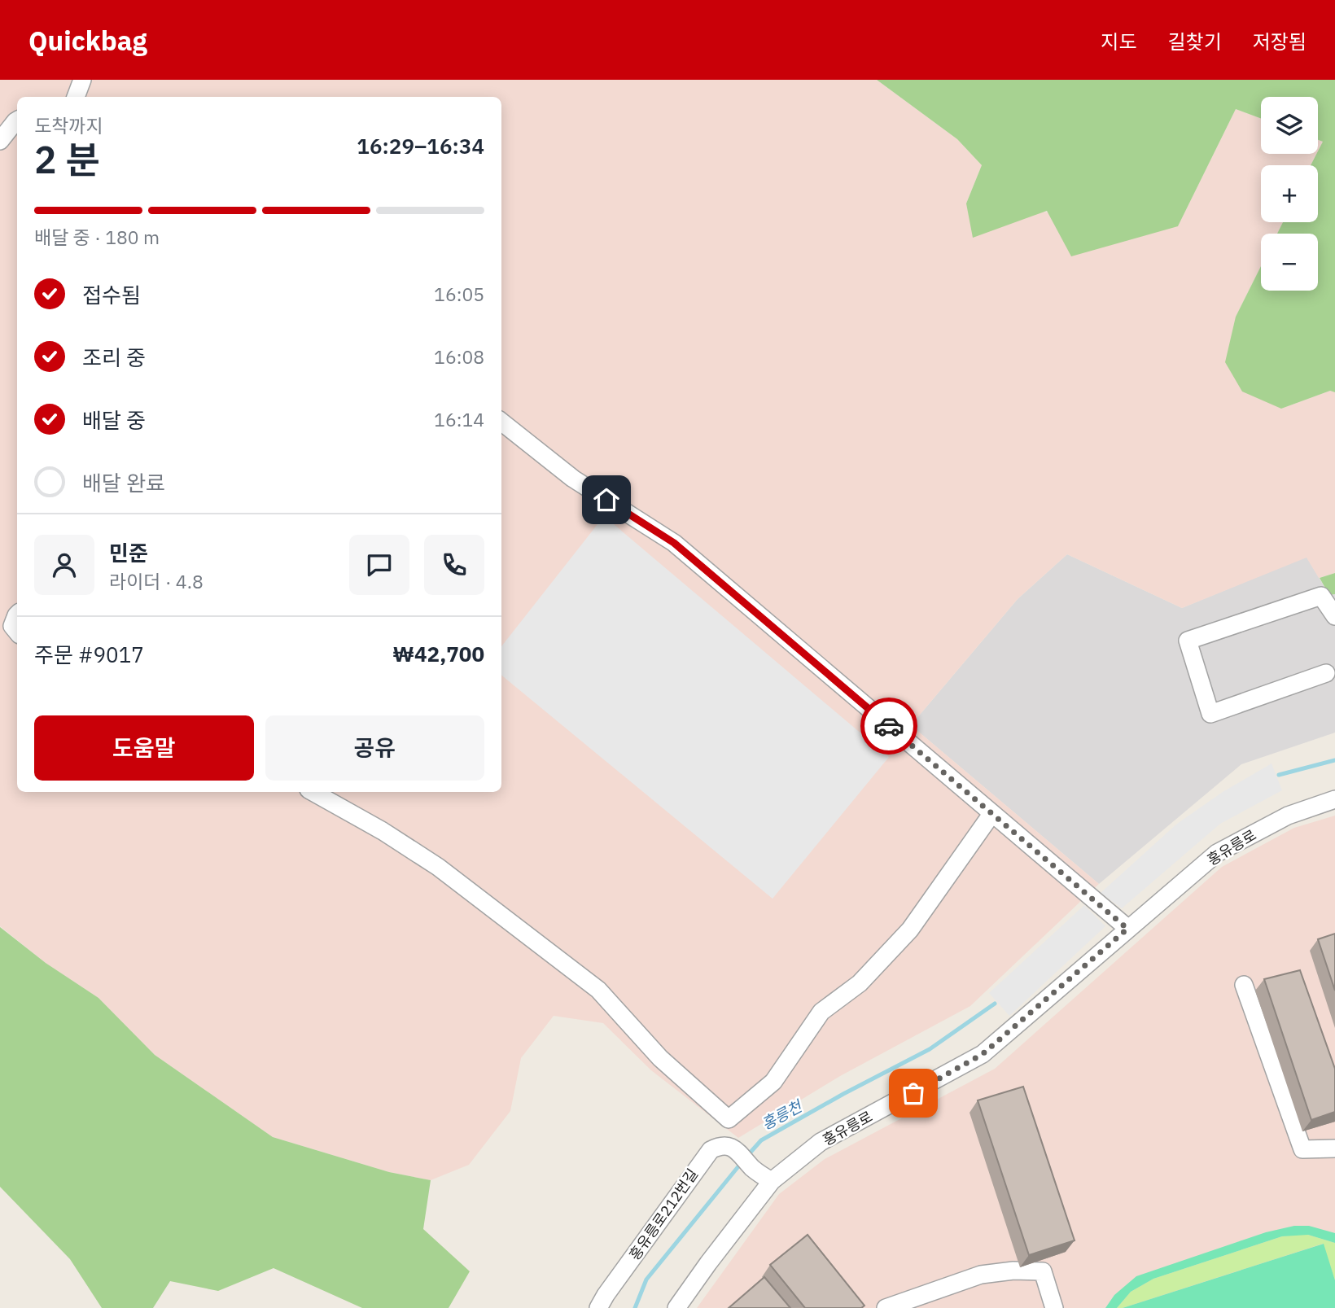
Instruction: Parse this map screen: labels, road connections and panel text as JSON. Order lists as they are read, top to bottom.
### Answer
{
  "streets": {
    "street": ["홍유릉로", "홍유릉로212번길"]
  },
  "crossings": [
    ["홍유릉로", "홍유릉로212번길"]
  ],
  "water": ["홍릉천"],
  "page": {
    "header": "Quickbag",
    "nav": ["지도", "길찾기", "저장됨"],
    "map_buttons": ["+", "−"],
    "heading": ["2 분", "도착까지", "16:29–16:34"],
    "panel": [
      "민준",
      "라이더 · 4.8",
      "주문 #9017",
      "₩42,700"
    ],
    "bar": "배달 중 · 180 m",
    "list": [
      ["접수됨", "16:05"],
      ["조리 중", "16:08"],
      ["배달 중", "16:14"],
      "배달 완료"
    ],
    "buttons": ["도움말", "공유"]
  }
}
